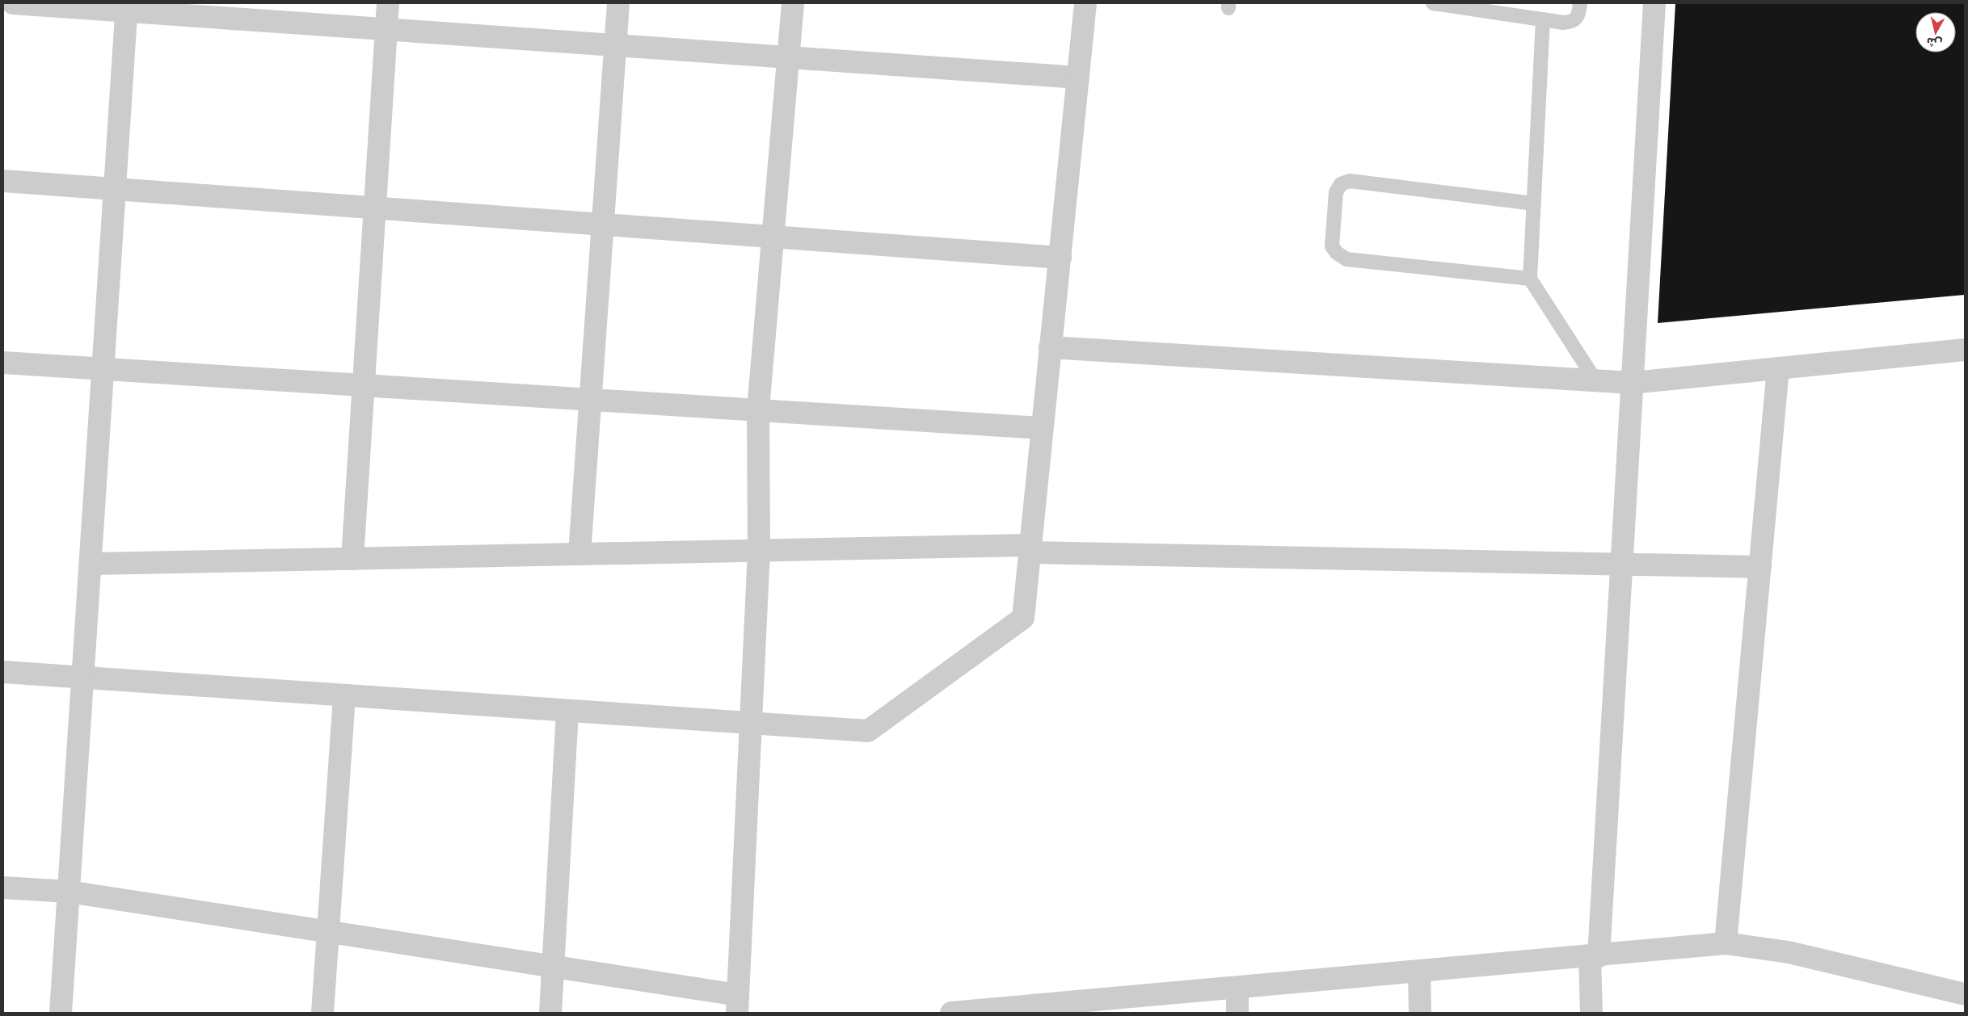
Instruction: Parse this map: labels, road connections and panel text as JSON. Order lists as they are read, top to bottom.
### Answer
{
  "north": "bottom"
}
